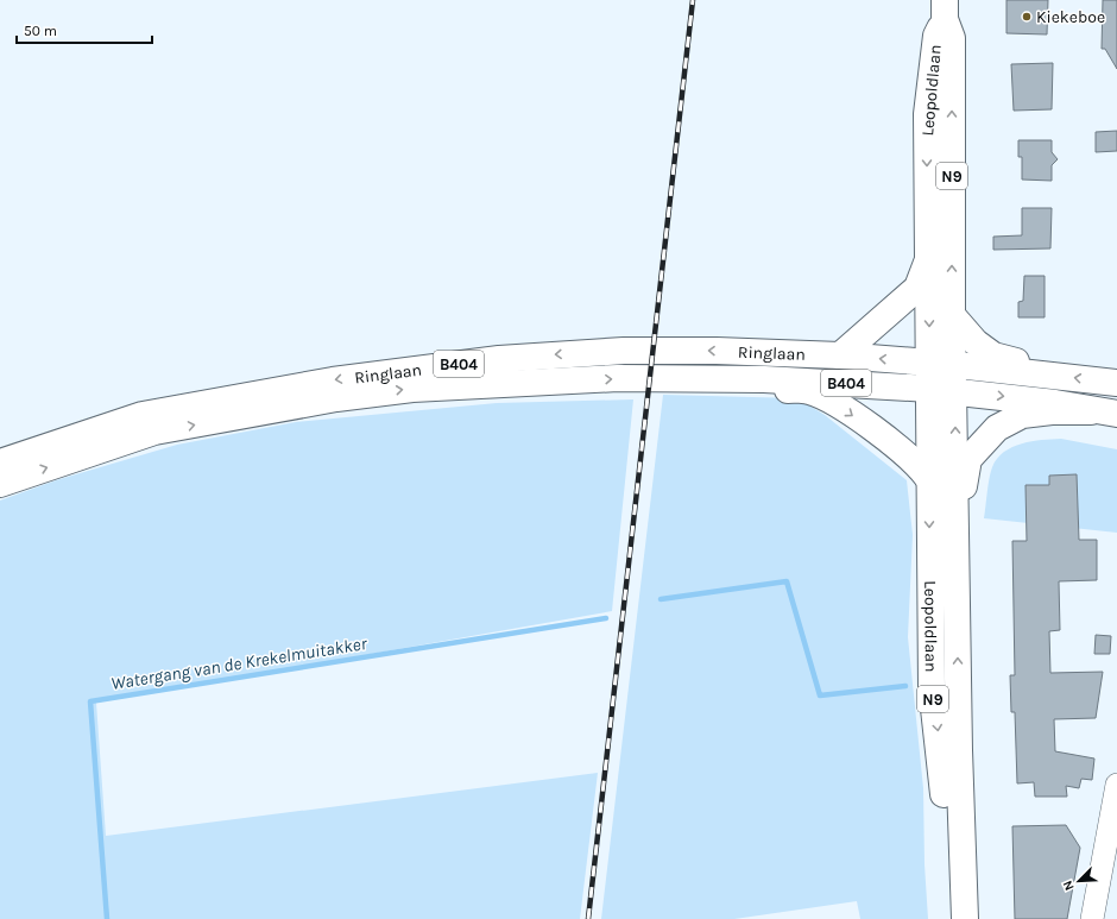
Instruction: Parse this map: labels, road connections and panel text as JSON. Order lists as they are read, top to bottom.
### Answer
{
  "streets": {
    "main road": [
      "Leopoldlaan",
      "N9",
      "Ringlaan",
      "B404"
    ]
  },
  "crossings": [
    ["Leopoldlaan", "N9"],
    ["Leopoldlaan", "Ringlaan"],
    ["N9", "Ringlaan"]
  ],
  "water": ["Watergang van de Krekelmuitakker"],
  "places": ["Kiekeboe"],
  "scale_bar": "50 m",
  "north": "bottom left"
}
